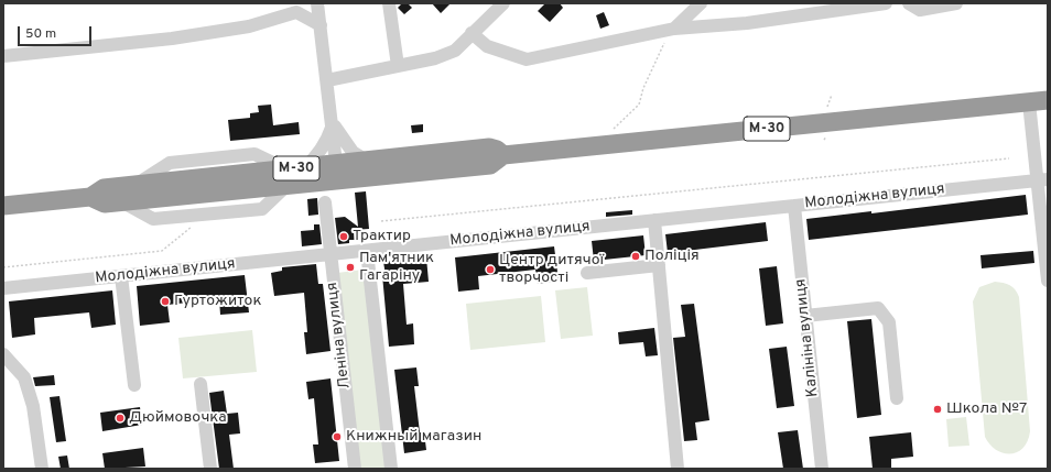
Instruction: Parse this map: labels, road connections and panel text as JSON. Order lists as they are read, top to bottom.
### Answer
{
  "streets": {
    "highway": ["М-30"],
    "street": ["Молодіжна вулиця", "Леніна вулиця", "Калініна вулиця"]
  },
  "crossings": [
    ["Молодіжна вулиця", "Леніна вулиця"],
    ["Молодіжна вулиця", "Калініна вулиця"]
  ],
  "places": [
    "Трактир",
    "Поліція",
    "Пам'ятник Гагаріну",
    "Центр дитячої творчості",
    "Гуртожиток",
    "Школа №7",
    "Дюймовочка",
    "Книжный магазин"
  ],
  "scale_bar": "50 m"
}
